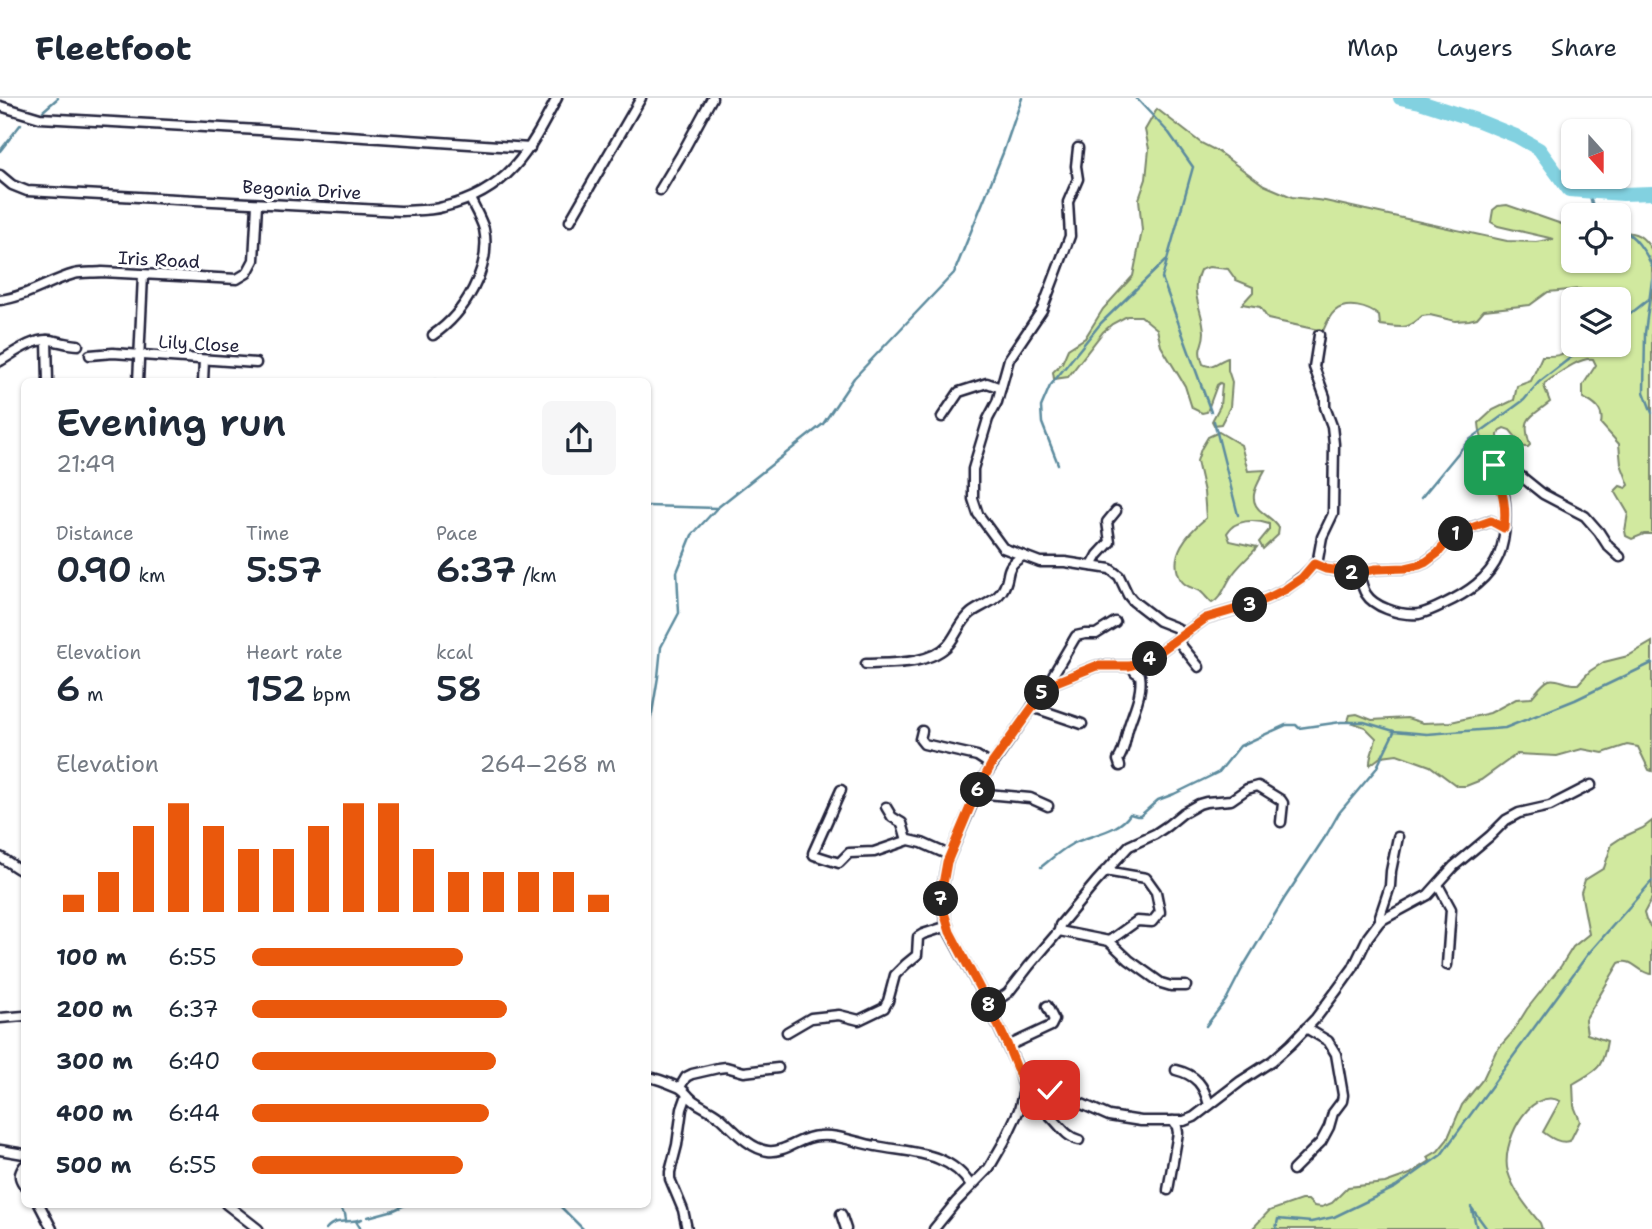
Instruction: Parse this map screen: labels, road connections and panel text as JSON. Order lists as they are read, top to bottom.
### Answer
{
  "streets": {
    "street": ["Begonia Drive", "Iris Road", "Lily Close"]
  },
  "crossings": [
    ["Begonia Drive", "Iris Road"]
  ],
  "north": "bottom",
  "page": {
    "header": "Fleetfoot",
    "nav": ["Map", "Layers", "Share"],
    "heading": ["Evening run", "21:49"],
    "stats": [
      ["Distance", "0.90 km"],
      ["Time", "5:57"],
      ["Pace", "6:37 /km"],
      ["Elevation", "6 m"],
      ["Heart rate", "152 bpm"],
      ["kcal", "58"]
    ],
    "pins": [
      "1",
      "2",
      "3",
      "4",
      "5",
      "6",
      "7",
      "8"
    ],
    "chart": ["Elevation", "264–268 m"],
    "list": [
      {
        "name": "100 m",
        "note": "6:55"
      },
      {
        "name": "200 m",
        "note": "6:37"
      },
      {
        "name": "300 m",
        "note": "6:40"
      },
      {
        "name": "400 m",
        "note": "6:44"
      },
      {
        "name": "500 m",
        "note": "6:55"
      }
    ]
  }
}
